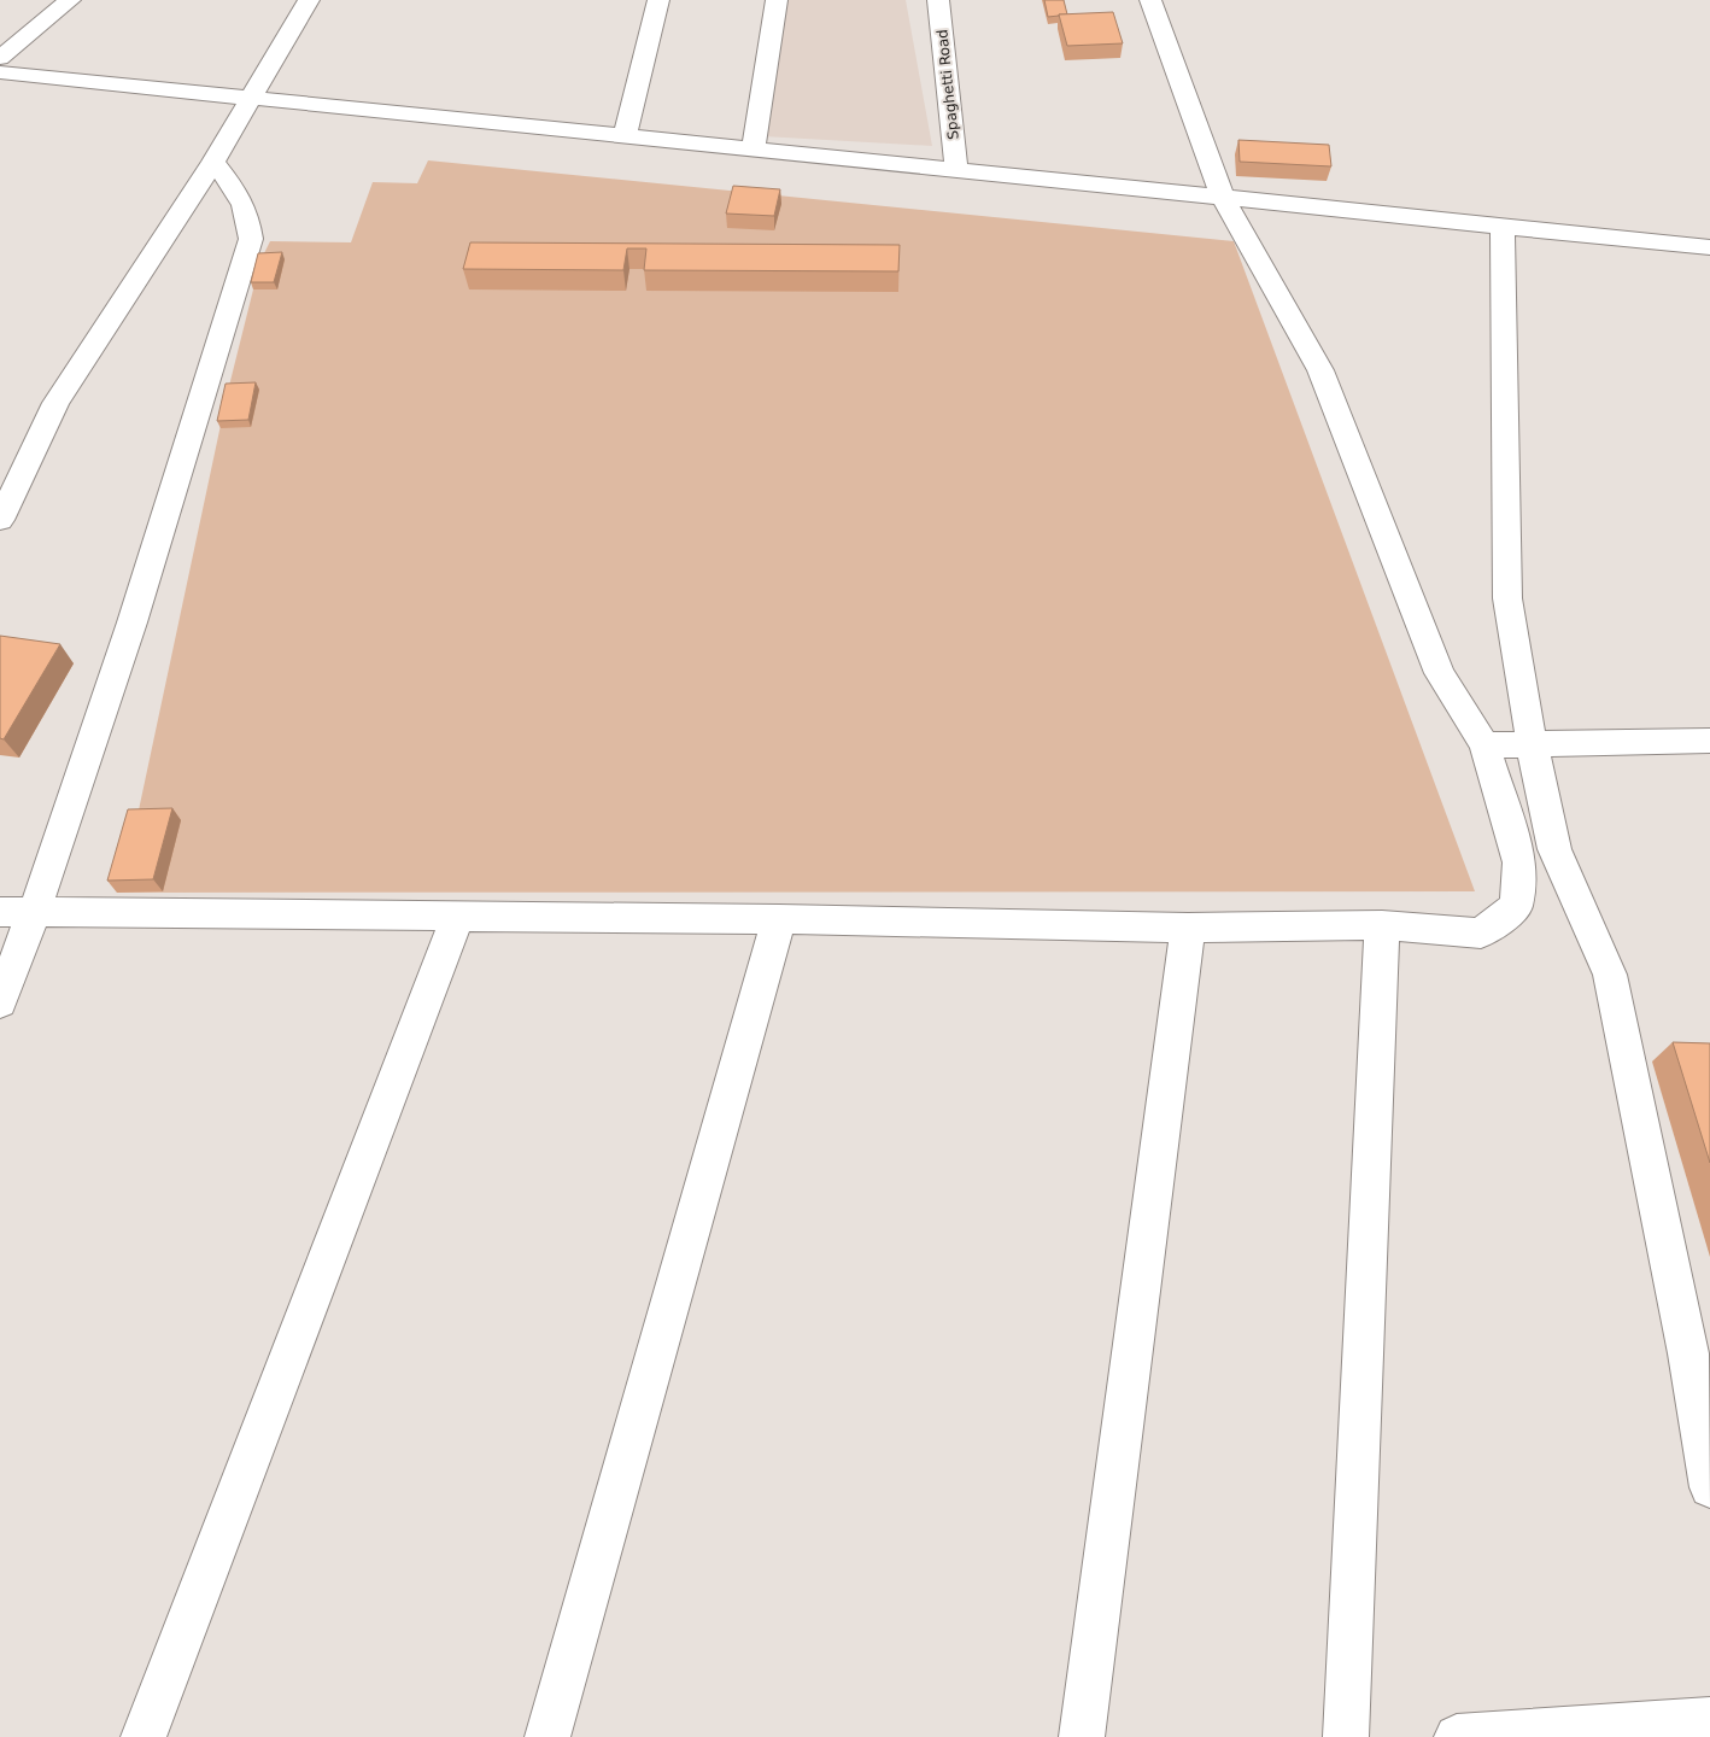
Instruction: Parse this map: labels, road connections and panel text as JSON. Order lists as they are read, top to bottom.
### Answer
{
  "streets": {
    "street": ["Spaghetti Road"]
  }
}
